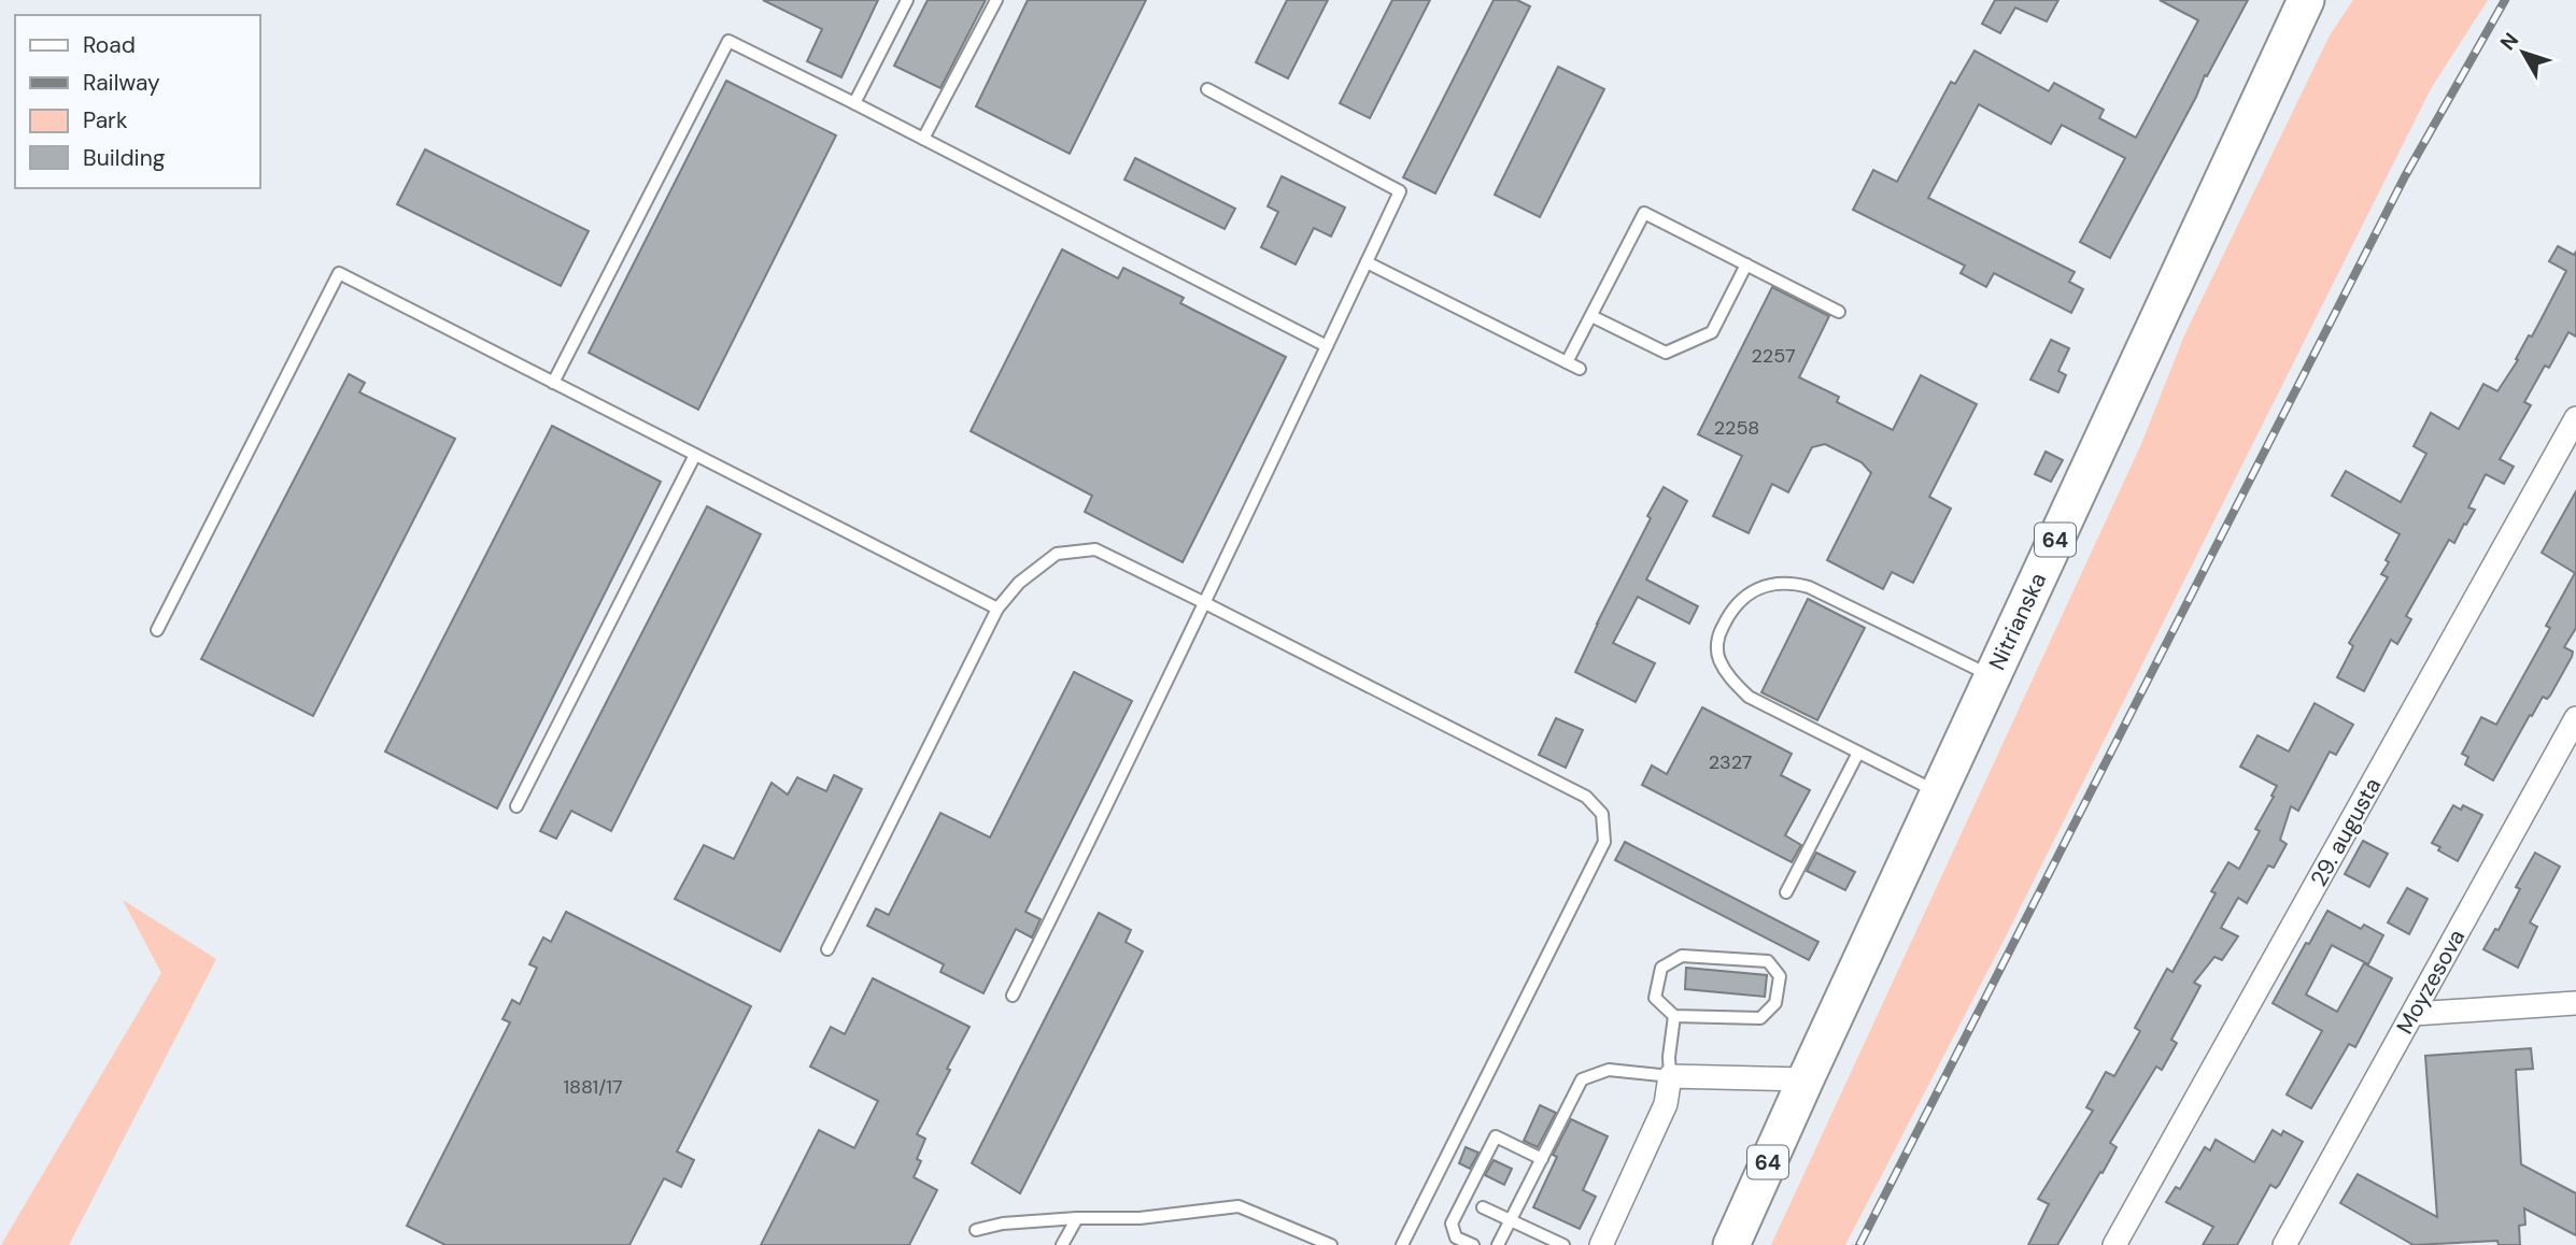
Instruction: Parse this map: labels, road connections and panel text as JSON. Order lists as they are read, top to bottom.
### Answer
{
  "streets": {
    "main road": ["64", "Nitrianska"],
    "street": ["29. augusta", "Moyzesova"]
  },
  "house_numbers": [
    "2257",
    "2258",
    "2327",
    "1881/17"
  ],
  "legend": [
    "Road",
    "Railway",
    "Park",
    "Building"
  ],
  "north": "top left"
}
